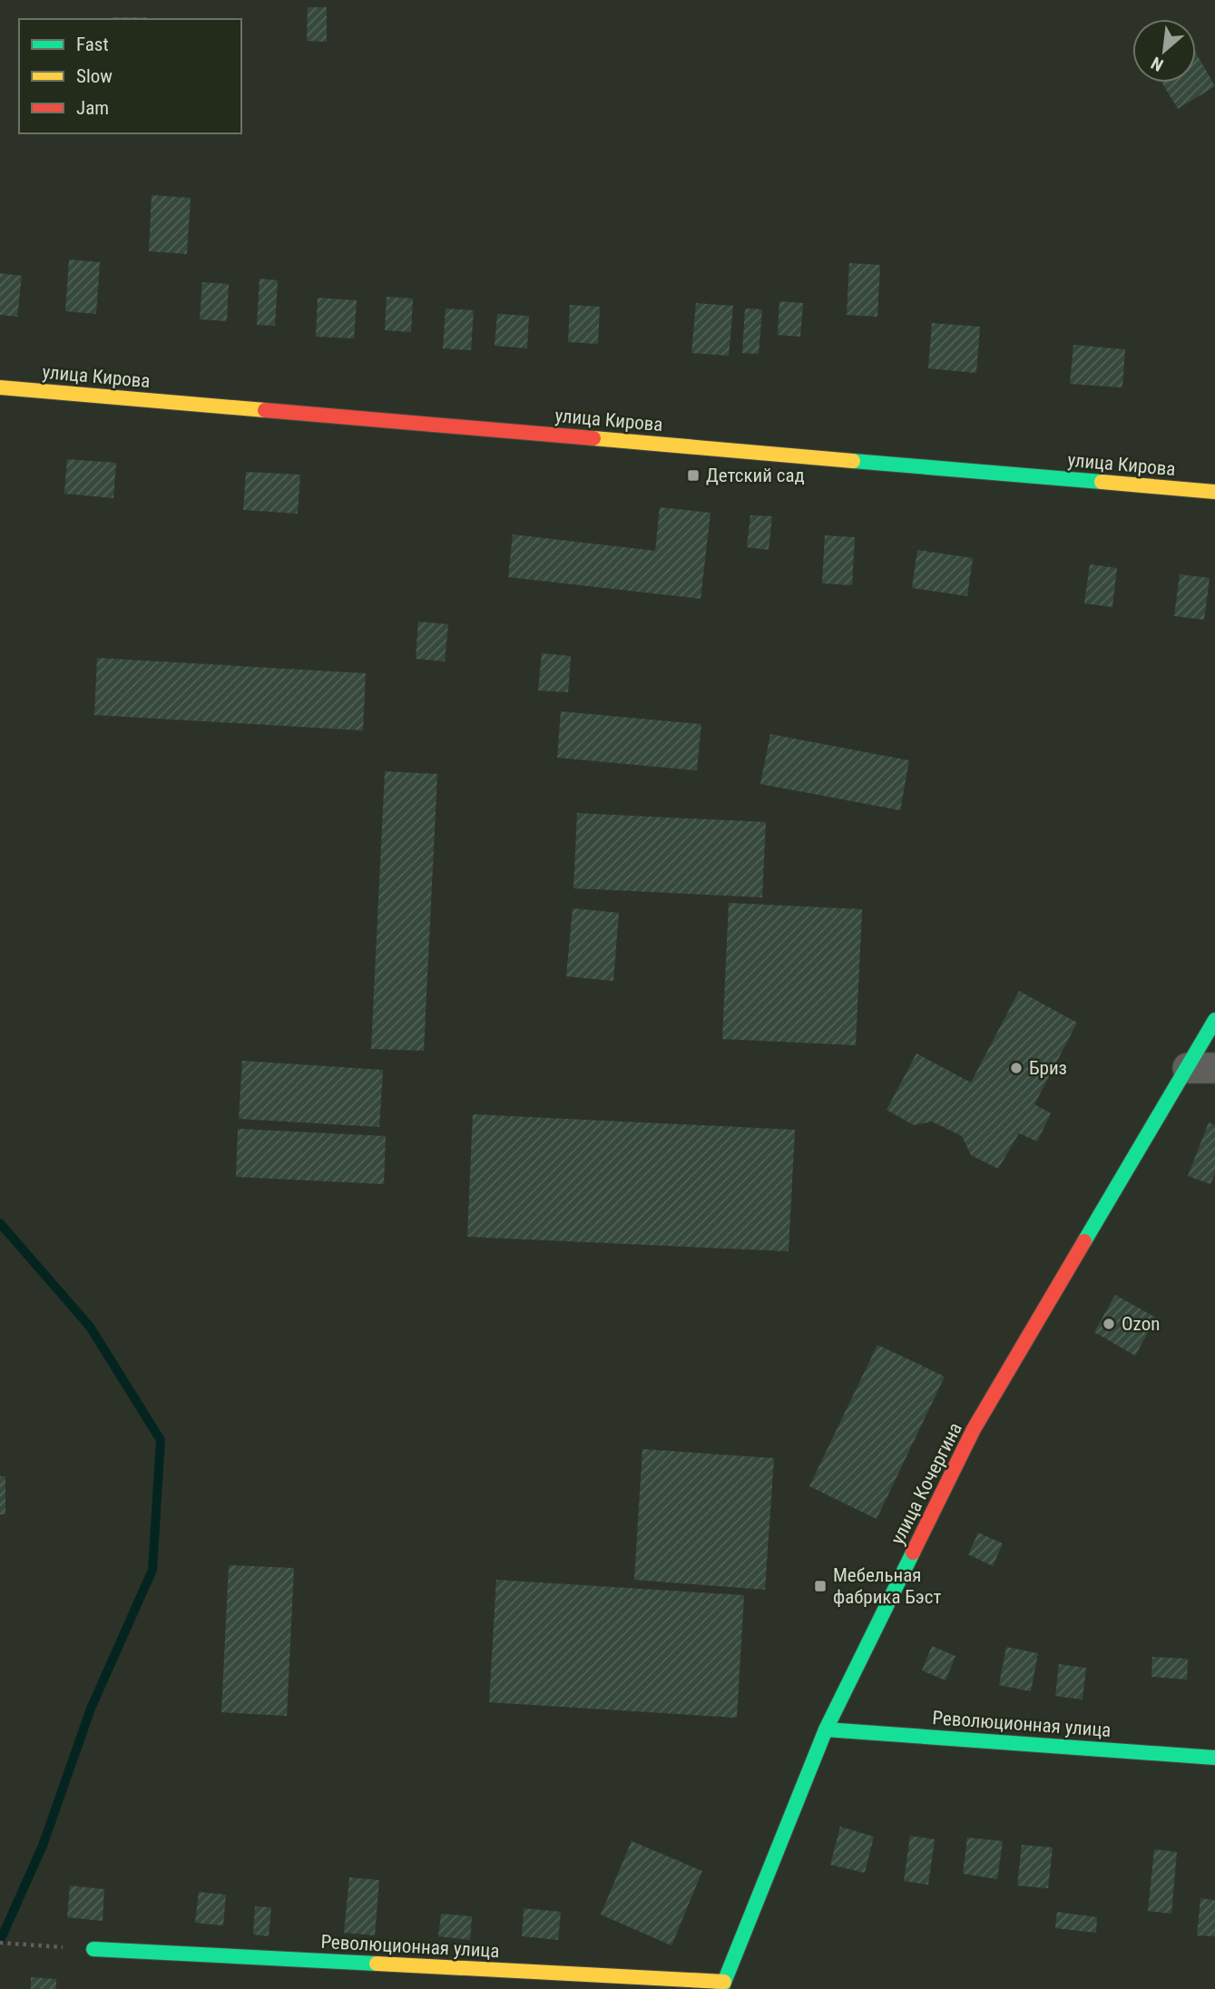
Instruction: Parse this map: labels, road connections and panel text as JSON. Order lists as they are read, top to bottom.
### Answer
{
  "streets": {
    "street": ["улица Кирова", "улица Кочергина", "Революционная улица"]
  },
  "crossings": [
    ["улица Кочергина", "Революционная улица"]
  ],
  "places": {
    "transit": ["Детский сад", "Мебельная фабрика Бэст"],
    "other": ["Бриз", "Ozon"]
  },
  "legend": ["Fast", "Slow", "Jam"],
  "north": "bottom left"
}
